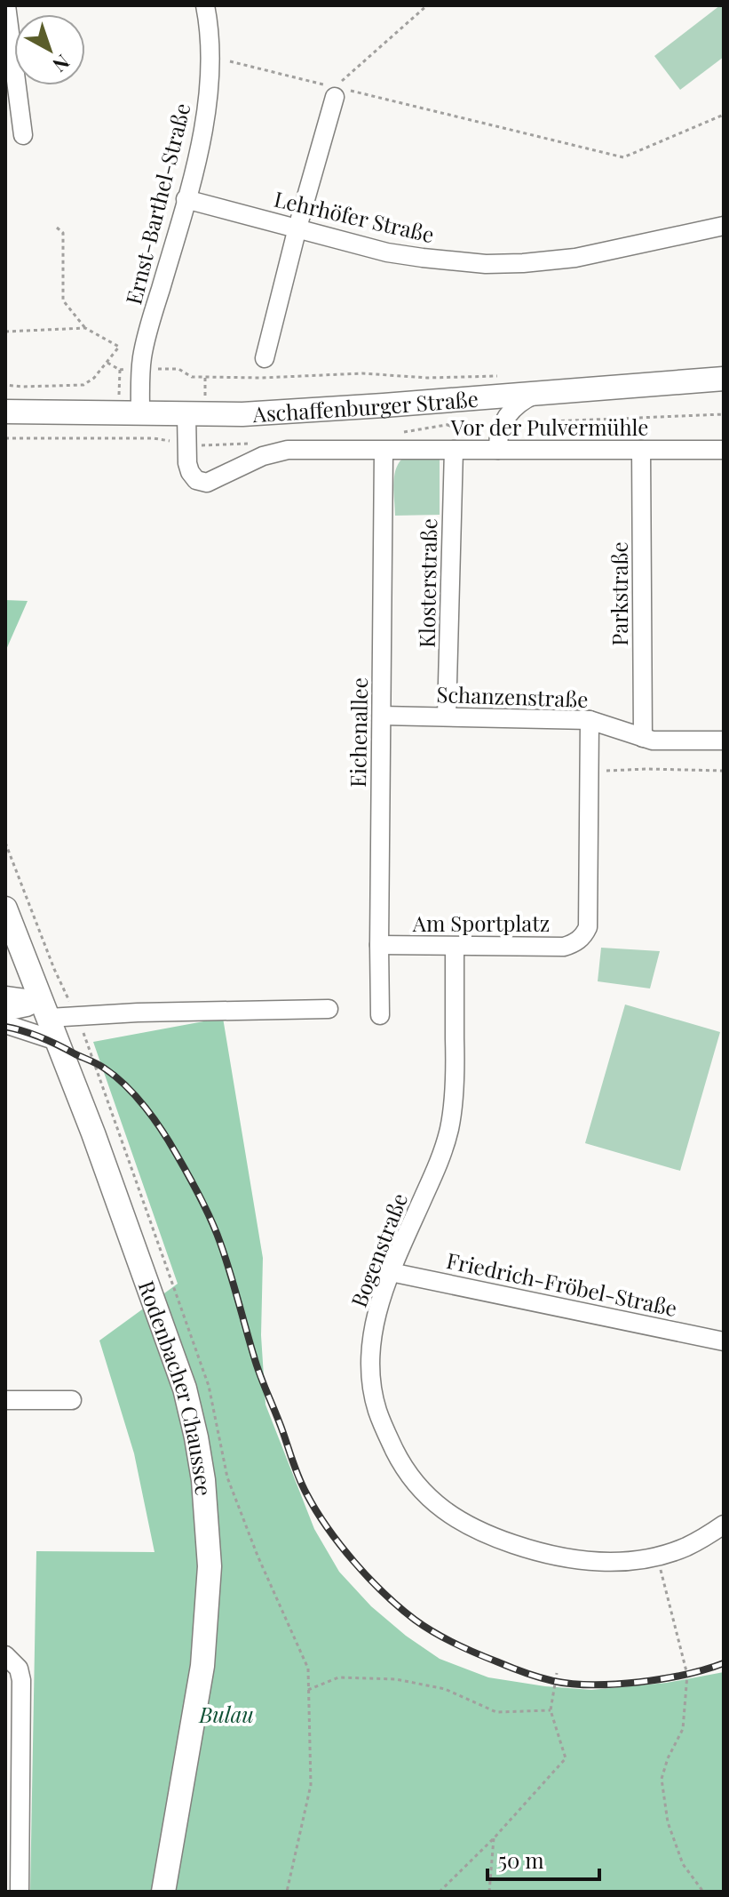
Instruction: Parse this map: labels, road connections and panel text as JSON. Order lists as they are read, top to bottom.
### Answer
{
  "streets": {
    "main road": ["Aschaffenburger Straße", "Rodenbacher Chaussee"],
    "street": [
      "Ernst-Barthel-Straße",
      "Lehrhöfer Straße",
      "Vor der Pulvermühle",
      "Klosterstraße",
      "Parkstraße",
      "Schanzenstraße",
      "Eichenallee",
      "Am Sportplatz",
      "Bogenstraße",
      "Friedrich-Fröbel-Straße"
    ]
  },
  "crossings": [
    ["Ernst-Barthel-Straße", "Lehrhöfer Straße"],
    ["Ernst-Barthel-Straße", "Aschaffenburger Straße"],
    ["Aschaffenburger Straße", "Vor der Pulvermühle"],
    ["Vor der Pulvermühle", "Klosterstraße"],
    ["Vor der Pulvermühle", "Parkstraße"],
    ["Vor der Pulvermühle", "Eichenallee"],
    ["Klosterstraße", "Schanzenstraße"],
    ["Parkstraße", "Schanzenstraße"],
    ["Schanzenstraße", "Eichenallee"],
    ["Eichenallee", "Am Sportplatz"],
    ["Am Sportplatz", "Bogenstraße"],
    ["Bogenstraße", "Friedrich-Fröbel-Straße"]
  ],
  "parks": ["Bulau"],
  "scale_bar": "50 m",
  "north": "bottom right"
}
